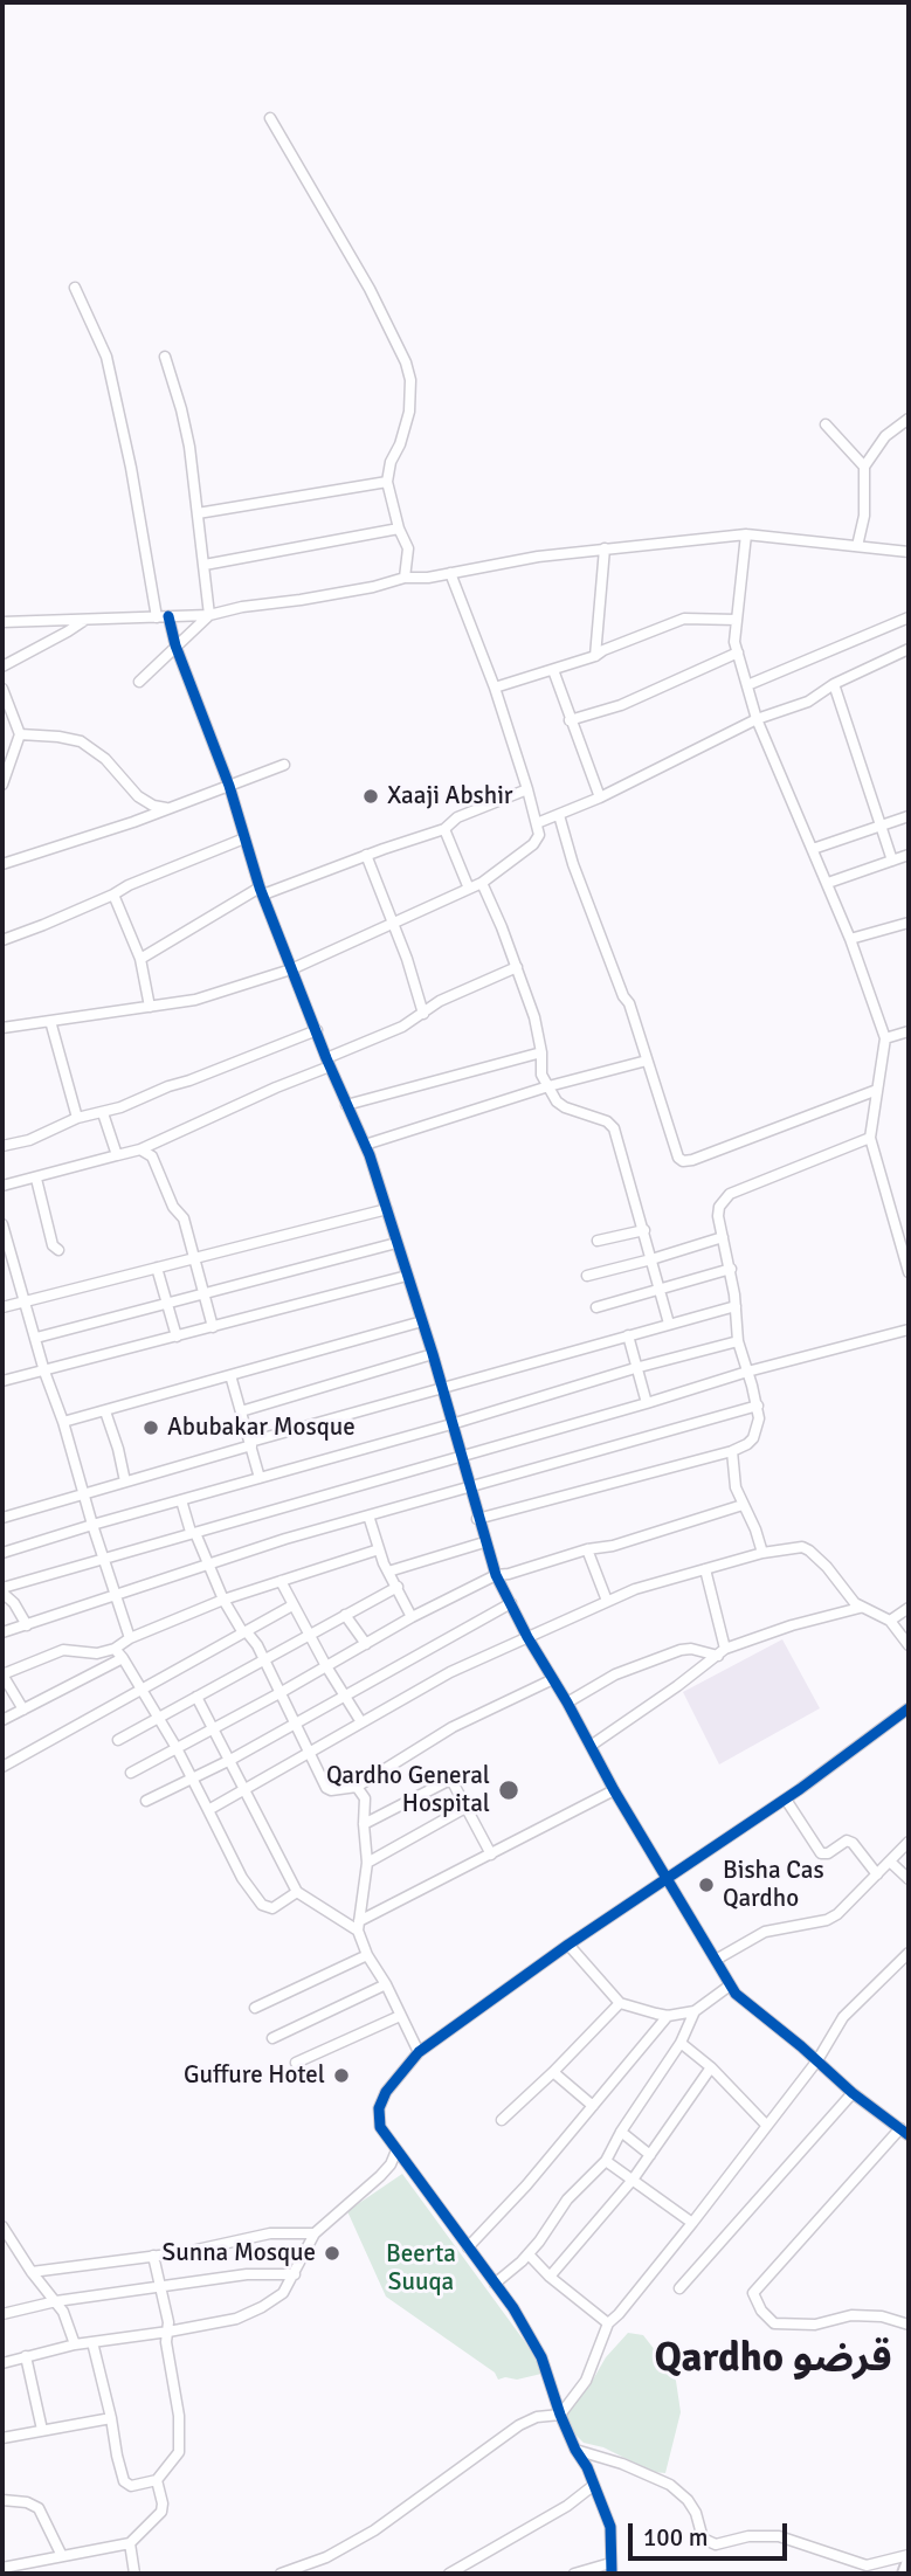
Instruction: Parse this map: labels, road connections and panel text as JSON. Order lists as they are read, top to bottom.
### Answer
{
  "districts": ["Qardho قرضو"],
  "parks": ["Beerta Suuqa"],
  "places": [
    "Xaaji Abshir",
    "Abubakar Mosque",
    "Qardho General Hospital",
    "Bisha Cas Qardho",
    "Guffure Hotel",
    "Sunna Mosque"
  ],
  "scale_bar": "100 m"
}
